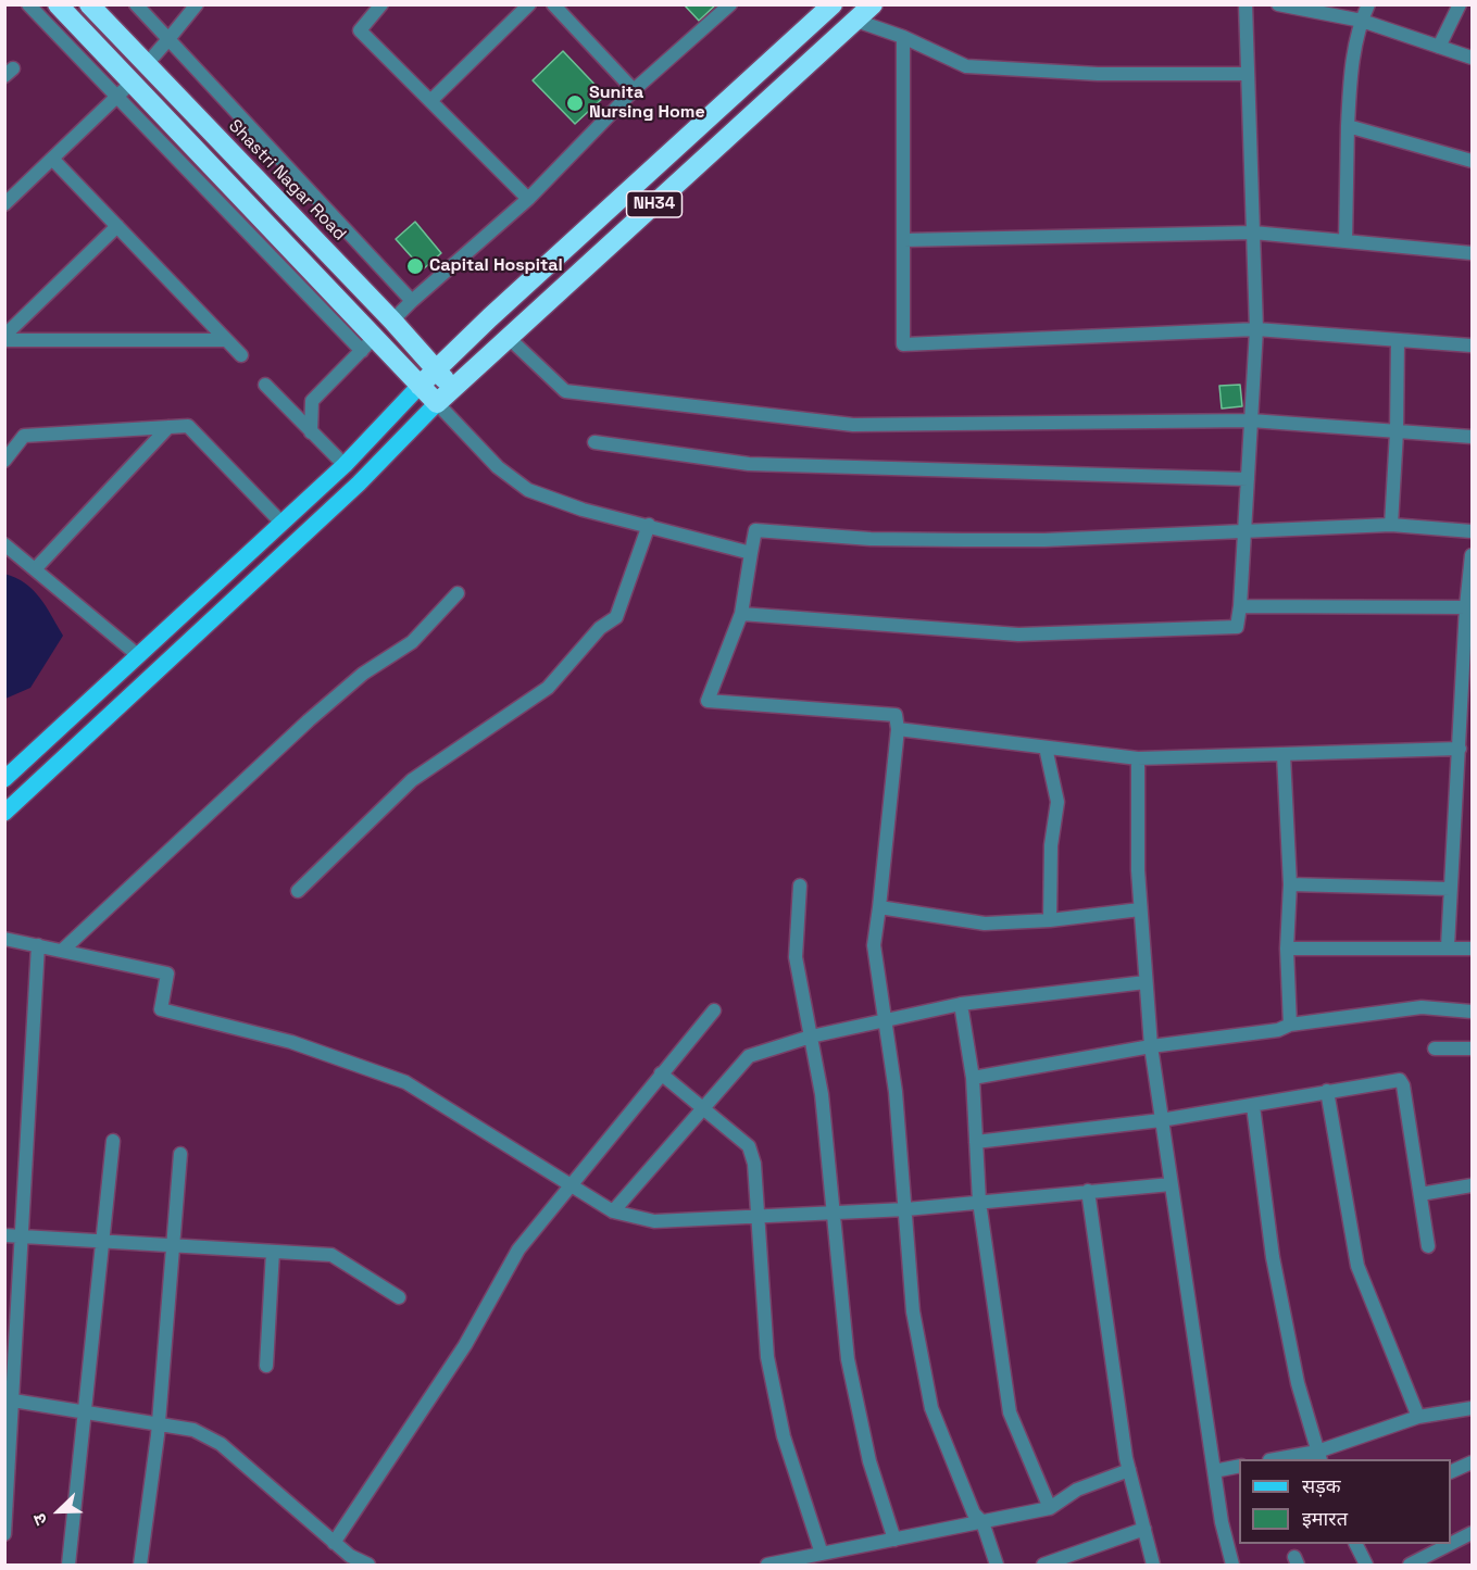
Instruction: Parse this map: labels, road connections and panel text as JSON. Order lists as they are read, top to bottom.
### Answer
{
  "streets": {
    "highway": ["Shastri Nagar Road", "NH34"]
  },
  "crossings": [
    ["Shastri Nagar Road", "NH34"]
  ],
  "places": ["Sunita Nursing Home", "Capital Hospital"],
  "legend": ["सड़क", "इमारत"],
  "north": "bottom left"
}
